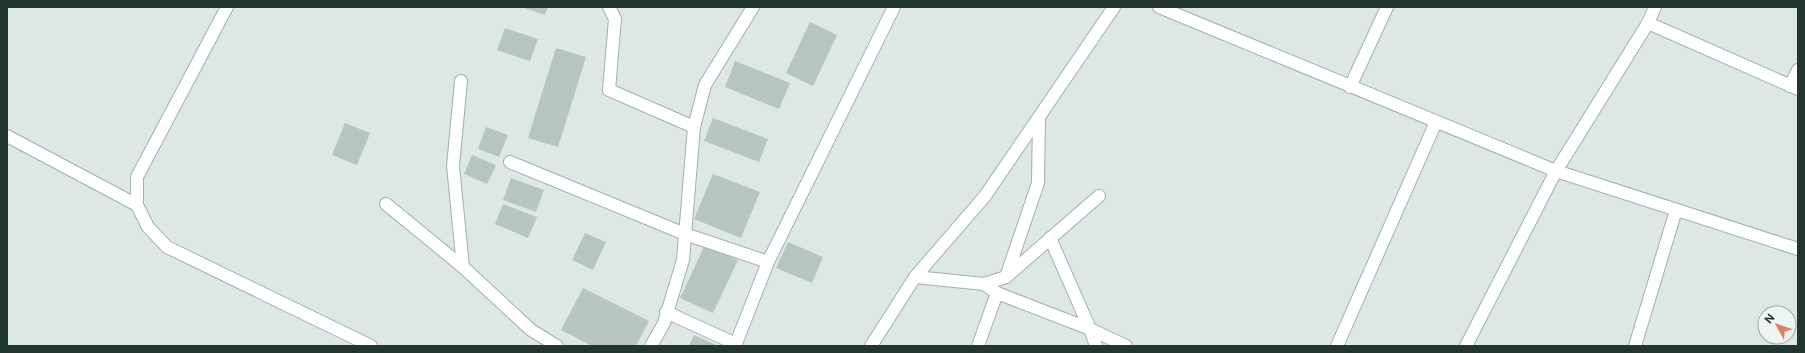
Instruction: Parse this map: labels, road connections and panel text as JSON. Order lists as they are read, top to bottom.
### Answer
{
  "north": "top left"
}
